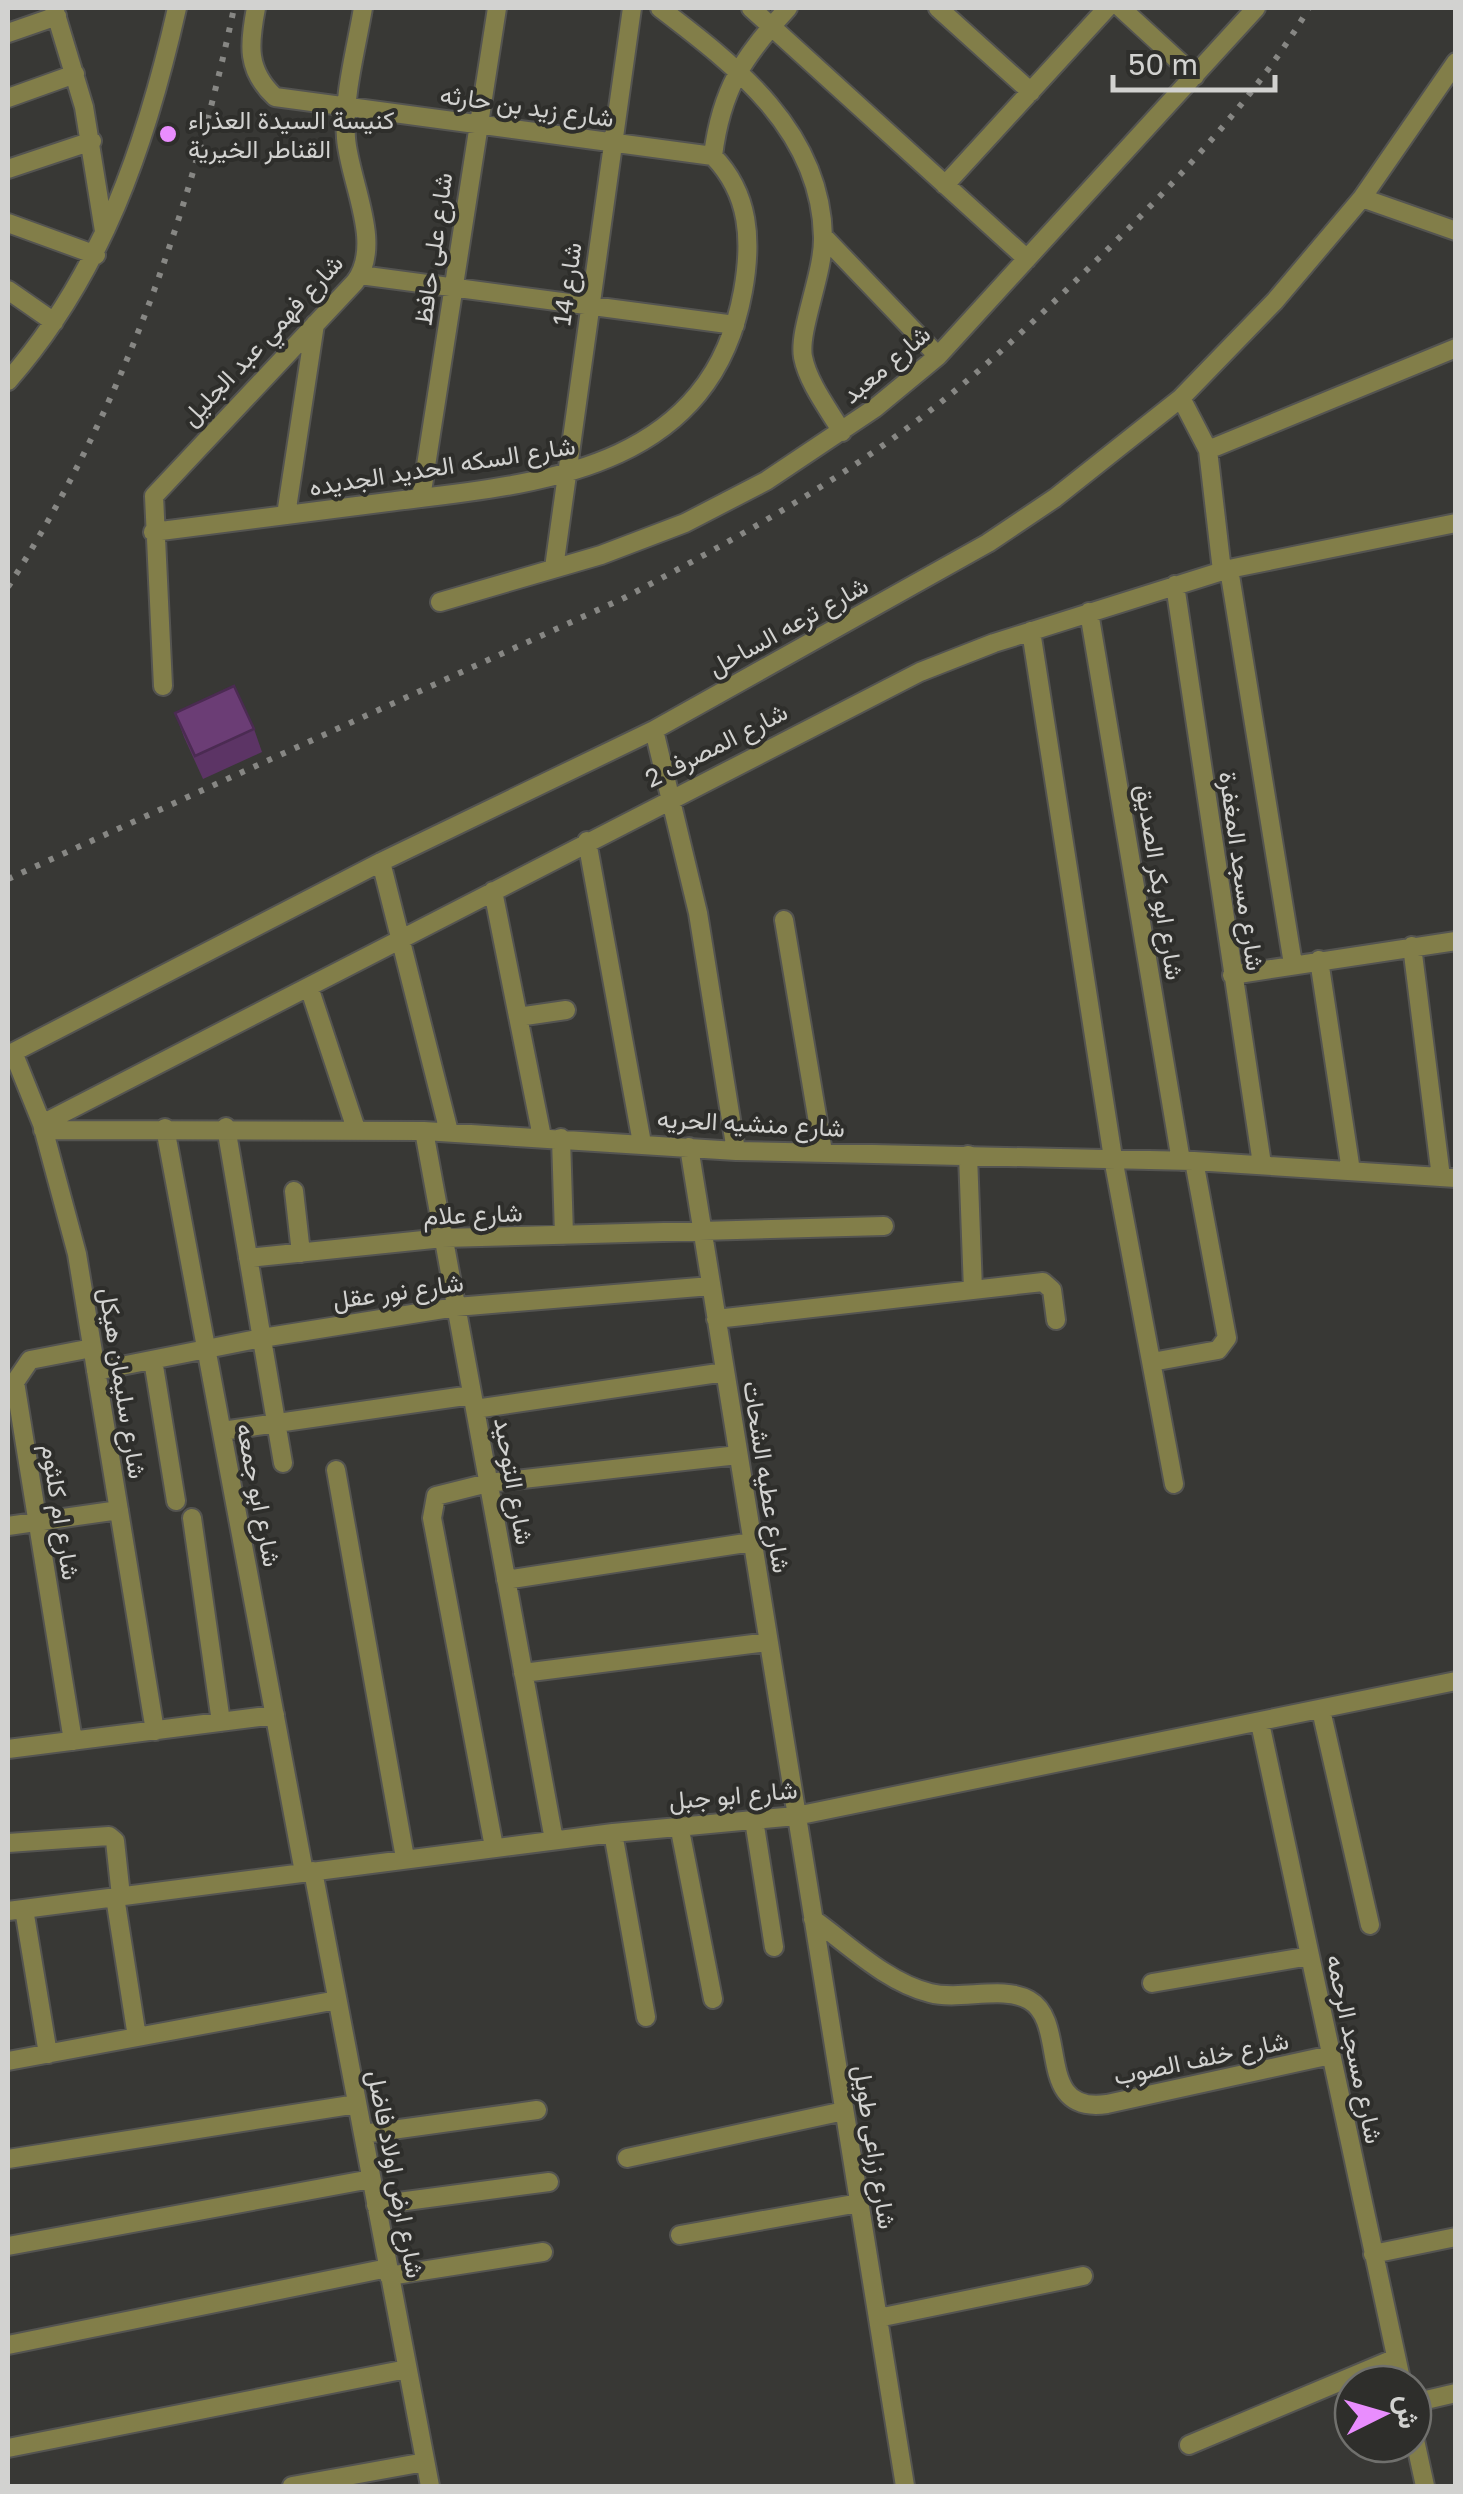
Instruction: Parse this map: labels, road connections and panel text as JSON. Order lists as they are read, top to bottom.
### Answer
{
  "streets": {
    "street": [
      "شارع زيد بن حارثه",
      "شارع على حافظ",
      "شارع 14",
      "شارع فهمي عبد الجليل",
      "شارع معبد",
      "شارع السكه الحديد الجديده",
      "شارع ترعه الساحل",
      "شارع المصرف 2",
      "شارع مسجد المغفرة",
      "شارع ابو بكر الصديق",
      "شارع منشيه الحريه",
      "شارع علام",
      "شارع نور عقل",
      "شارع سليمان هيكل",
      "شارع عطيه الشحات",
      "شارع التوحيد",
      "شارع ابو جمعه",
      "شارع ام كلثوم",
      "شارع ابو جبل",
      "شارع مسجد الرحمه",
      "شارع خلف الصوب",
      "شارع زراعى طويل",
      "شارع ارض اولاد فاضل"
    ]
  },
  "crossings": [
    ["شارع زيد بن حارثه", "شارع على حافظ"],
    ["شارع زيد بن حارثه", "شارع 14"],
    ["شارع زيد بن حارثه", "شارع فهمي عبد الجليل"],
    ["شارع زيد بن حارثه", "شارع السكه الحديد الجديده"],
    ["شارع على حافظ", "شارع السكه الحديد الجديده"],
    ["شارع 14", "شارع معبد"],
    ["شارع 14", "شارع السكه الحديد الجديده"],
    ["شارع فهمي عبد الجليل", "شارع السكه الحديد الجديده"],
    ["شارع ترعه الساحل", "شارع سليمان هيكل"],
    ["شارع المصرف 2", "شارع مسجد المغفرة"],
    ["شارع المصرف 2", "شارع ابو بكر الصديق"],
    ["شارع المصرف 2", "شارع منشيه الحريه"],
    ["شارع المصرف 2", "شارع سليمان هيكل"],
    ["شارع مسجد المغفرة", "شارع منشيه الحريه"],
    ["شارع ابو بكر الصديق", "شارع منشيه الحريه"],
    ["شارع منشيه الحريه", "شارع سليمان هيكل"],
    ["شارع منشيه الحريه", "شارع عطيه الشحات"],
    ["شارع منشيه الحريه", "شارع التوحيد"],
    ["شارع منشيه الحريه", "شارع ابو جمعه"],
    ["شارع علام", "شارع عطيه الشحات"],
    ["شارع علام", "شارع التوحيد"],
    ["شارع نور عقل", "شارع سليمان هيكل"],
    ["شارع نور عقل", "شارع عطيه الشحات"],
    ["شارع نور عقل", "شارع التوحيد"],
    ["شارع نور عقل", "شارع ابو جمعه"],
    ["شارع سليمان هيكل", "شارع ام كلثوم"],
    ["شارع عطيه الشحات", "شارع ابو جبل"],
    ["شارع عطيه الشحات", "شارع زراعى طويل"],
    ["شارع التوحيد", "شارع ابو جبل"],
    ["شارع ابو جمعه", "شارع ابو جبل"],
    ["شارع ابو جمعه", "شارع ارض اولاد فاضل"],
    ["شارع ابو جبل", "شارع مسجد الرحمه"],
    ["شارع ابو جبل", "شارع زراعى طويل"],
    ["شارع ابو جبل", "شارع ارض اولاد فاضل"],
    ["شارع مسجد الرحمه", "شارع خلف الصوب"],
    ["شارع خلف الصوب", "شارع زراعى طويل"]
  ],
  "places": ["كنيسة السيدة العذراء القناطر الخيرية"],
  "scale_bar": "50 m",
  "north": "right"
}
